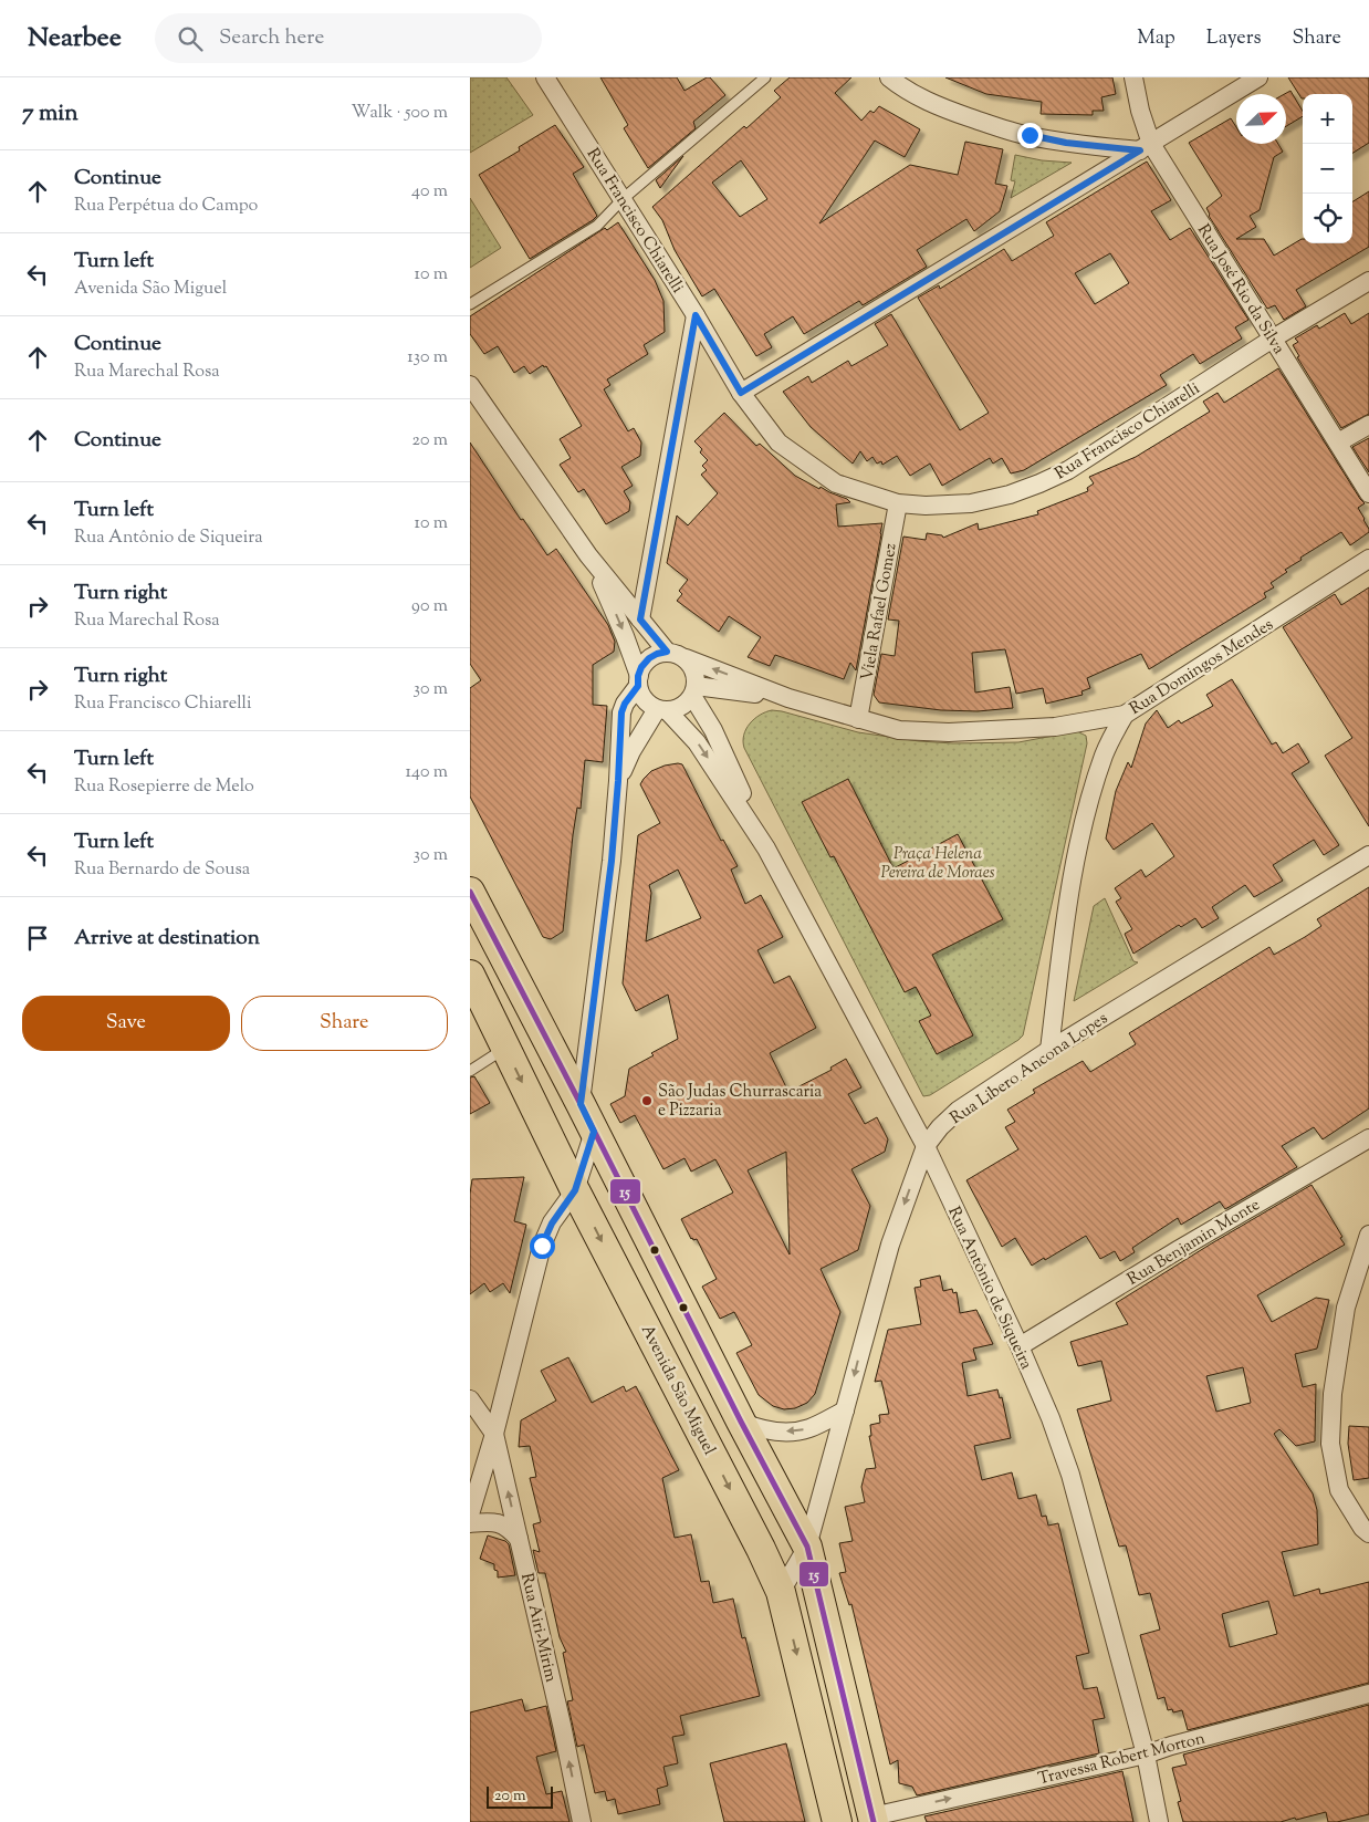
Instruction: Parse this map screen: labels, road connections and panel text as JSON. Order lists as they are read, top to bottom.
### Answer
{
  "streets": {
    "main road": ["Avenida São Miguel"],
    "street": [
      "Rua Francisco Chiarelli",
      "Rua José Rio da Silva",
      "Viela Rafael Gomez",
      "Rua Domingos Mendes",
      "Rua Libero Ancona Lopes",
      "Rua Benjamin Monte",
      "Rua Antônio de Siqueira",
      "Rua Airi-Mirim",
      "Travessa Robert Morton"
    ]
  },
  "crossings": [
    ["Rua Francisco Chiarelli", "Rua José Rio da Silva"],
    ["Rua Francisco Chiarelli", "Viela Rafael Gomez"],
    ["Viela Rafael Gomez", "Rua Domingos Mendes"],
    ["Rua Domingos Mendes", "Rua Antônio de Siqueira"],
    ["Rua Libero Ancona Lopes", "Rua Antônio de Siqueira"],
    ["Rua Libero Ancona Lopes", "Avenida São Miguel"],
    ["Rua Benjamin Monte", "Rua Antônio de Siqueira"],
    ["Rua Antônio de Siqueira", "Travessa Robert Morton"]
  ],
  "one_way": ["Rua Airi-Mirim", "Travessa Robert Morton"],
  "parks": ["Praça Helena Pereira de Moraes"],
  "places": ["São Judas Churrascaria e Pizzaria"],
  "lines": ["transit line 15"],
  "scale_bar": "20 m",
  "north": "top right",
  "page": {
    "header": "Nearbee",
    "search": "Search here",
    "nav": ["Map", "Layers", "Share"],
    "heading": ["7 min", "Walk · 500 m"],
    "map_buttons": ["+", "−"],
    "list": [
      ["Continue", "Rua Perpétua do Campo", "40 m"],
      ["Turn left", "Avenida São Miguel", "10 m"],
      ["Continue", "Rua Marechal Rosa", "130 m"],
      ["Continue", "20 m"],
      ["Turn left", "Rua Antônio de Siqueira", "10 m"],
      ["Turn right", "Rua Marechal Rosa", "90 m"],
      ["Turn right", "Rua Francisco Chiarelli", "30 m"],
      ["Turn left", "Rua Rosepierre de Melo", "140 m"],
      ["Turn left", "Rua Bernardo de Sousa", "30 m"],
      "Arrive at destination"
    ],
    "buttons": ["Save", "Share"],
    "scale": "20 m"
  }
}
